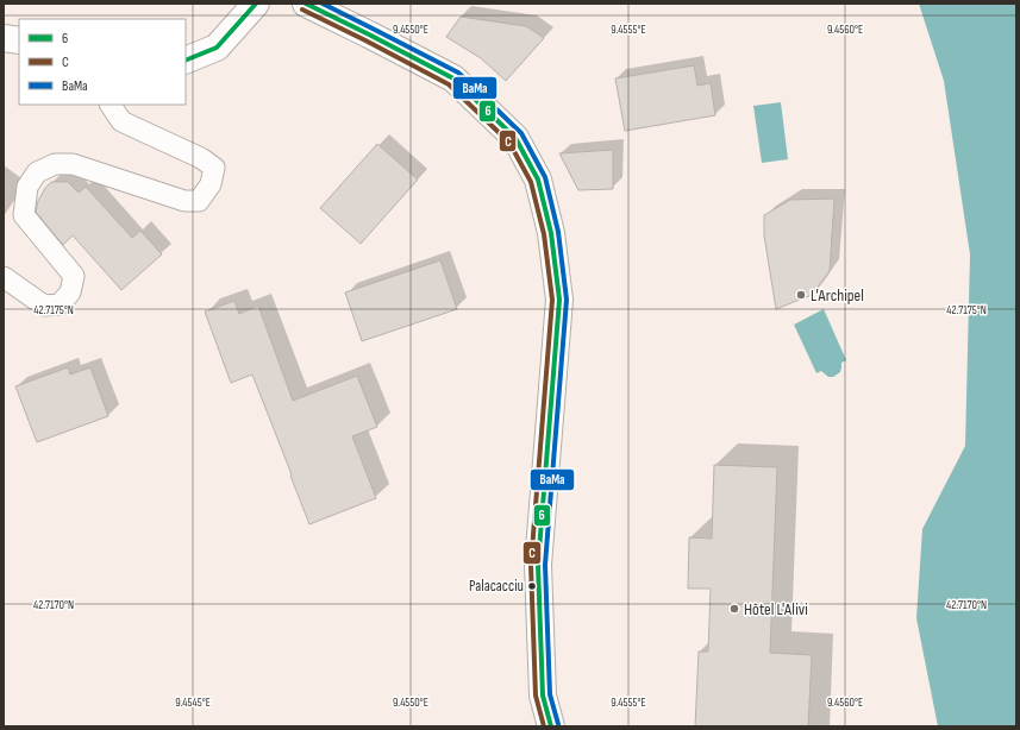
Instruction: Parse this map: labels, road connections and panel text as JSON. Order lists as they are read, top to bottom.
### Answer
{
  "places": ["L'Archipel", "Palacacciu", "Hôtel L'Alivi"],
  "lines": ["transit line 6", "transit line BaMa", "transit line C"],
  "legend": ["6", "C", "BaMa"],
  "coordinates": [
    "9.4550°E",
    "9.4555°E",
    "9.4560°E",
    "42.7175°N",
    "42.7170°N",
    "9.4545°E"
  ]
}
